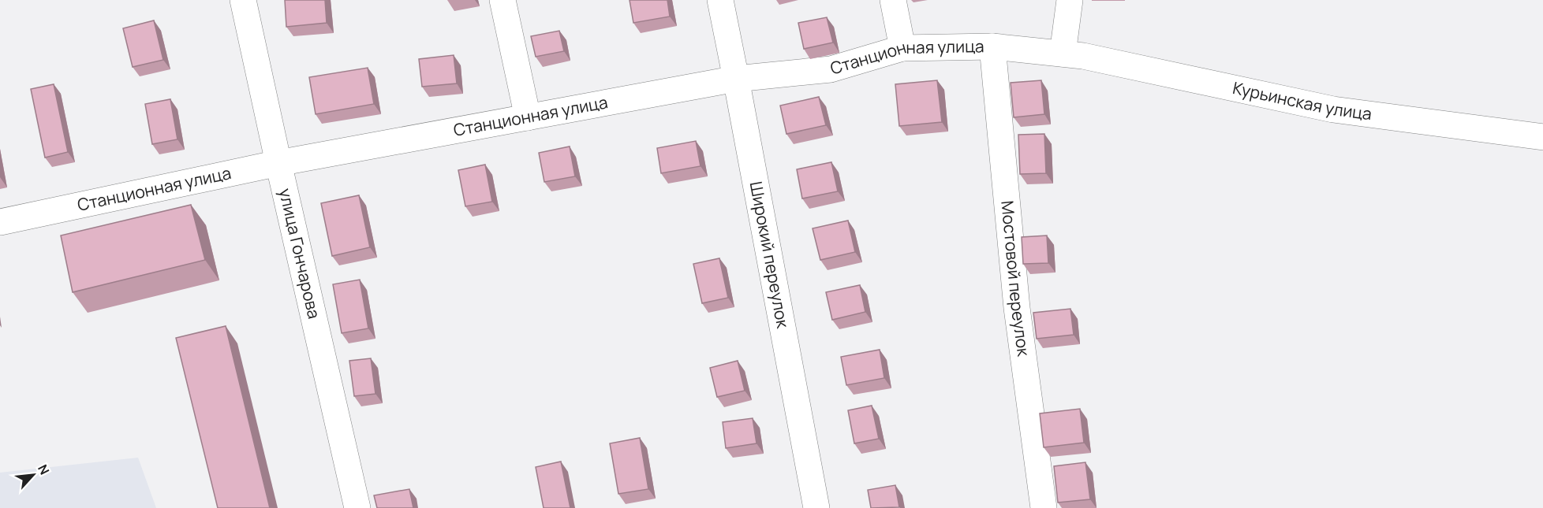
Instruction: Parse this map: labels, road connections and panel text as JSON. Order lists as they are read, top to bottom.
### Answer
{
  "streets": {
    "street": [
      "Станционная улица",
      "Курьинская улица",
      "Широкий переулок",
      "улица Гончарова",
      "Мостовой переулок"
    ]
  },
  "crossings": [
    ["Станционная улица", "Курьинская улица"],
    ["Станционная улица", "Широкий переулок"],
    ["Станционная улица", "улица Гончарова"],
    ["Станционная улица", "Мостовой переулок"]
  ],
  "north": "top right"
}
